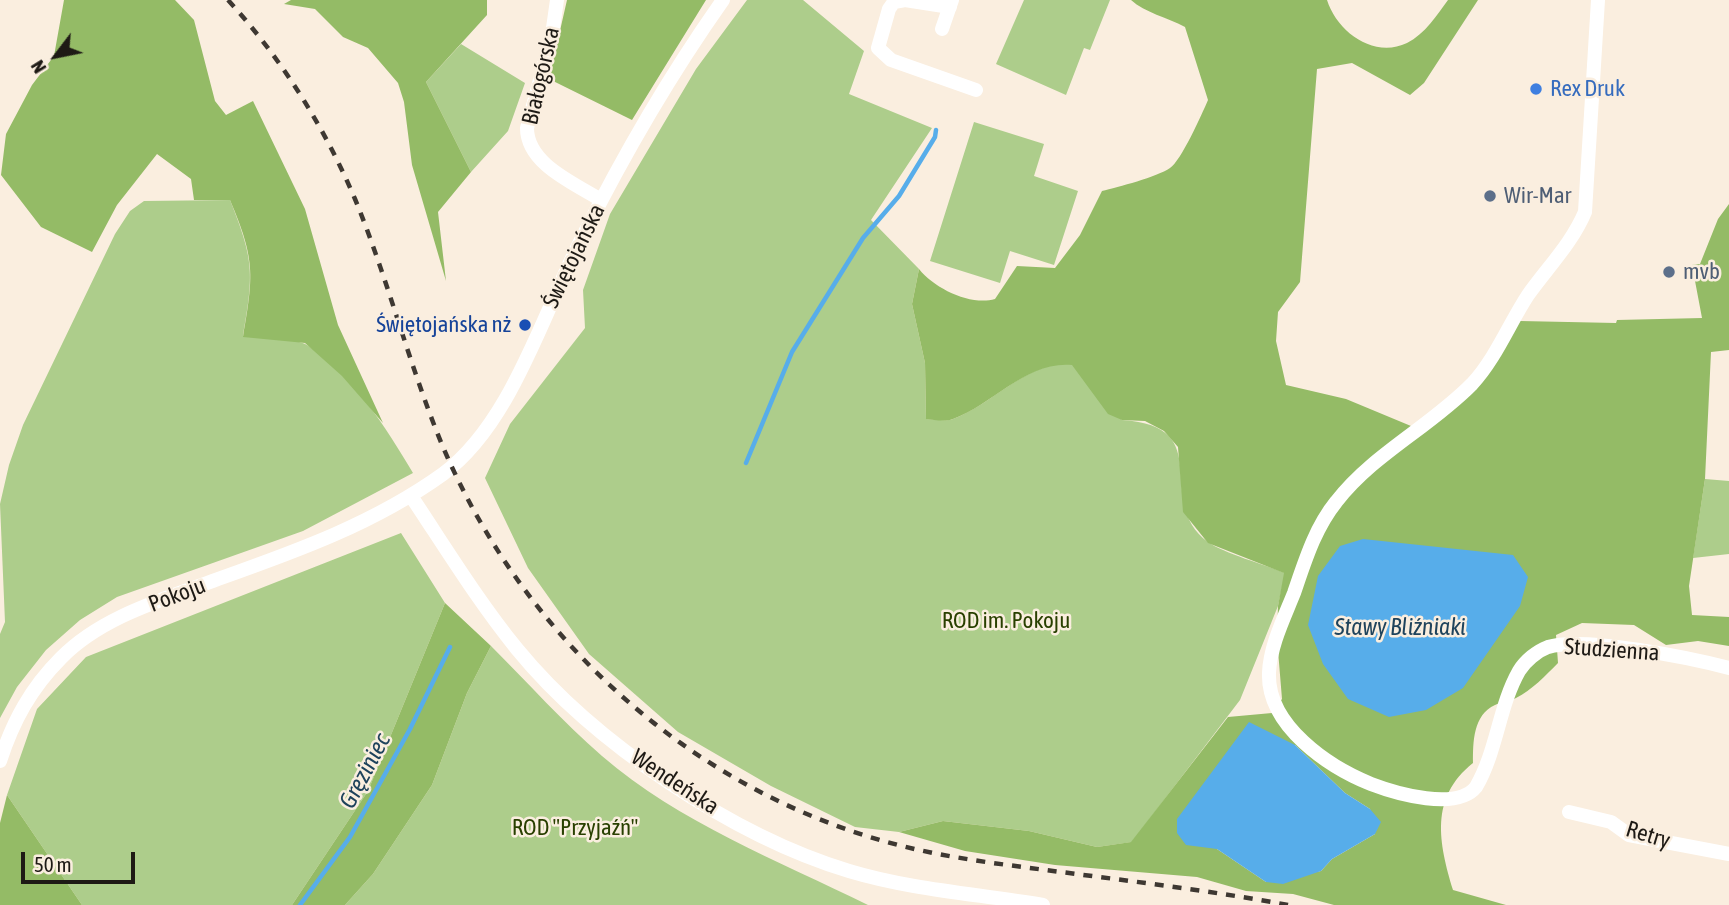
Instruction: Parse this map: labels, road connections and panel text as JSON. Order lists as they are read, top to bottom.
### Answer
{
  "streets": {
    "street": [
      "Białogórska",
      "Świętojańska",
      "Pokoju",
      "Studzienna",
      "Wendeńska",
      "Retry"
    ]
  },
  "crossings": [
    ["Białogórska", "Świętojańska"],
    ["Świętojańska", "Pokoju"],
    ["Świętojańska", "Wendeńska"],
    ["Pokoju", "Wendeńska"]
  ],
  "water": ["Stawy Bliźniaki", "Gręziniec"],
  "parks": ["ROD im. Pokoju", "ROD \"Przyjaźń\""],
  "places": [
    "Rex Druk",
    "Wir-Mar",
    "mvb",
    "Świętojańska nż"
  ],
  "scale_bar": "50 m",
  "north": "bottom left"
}
